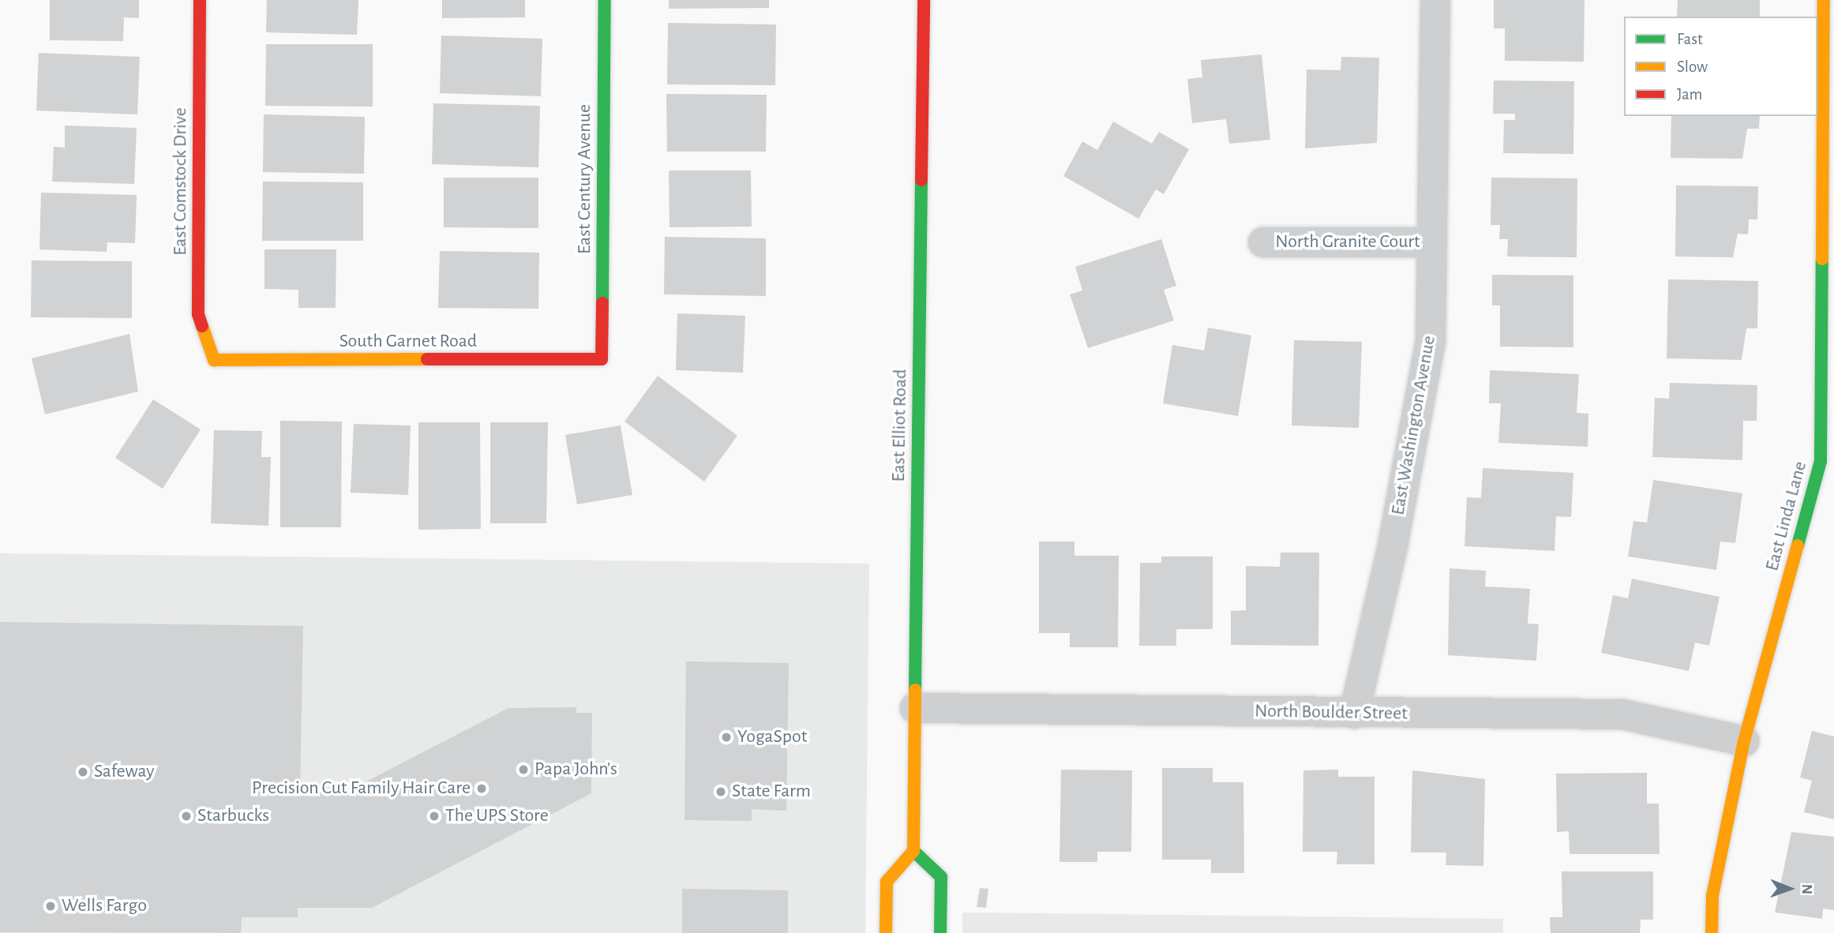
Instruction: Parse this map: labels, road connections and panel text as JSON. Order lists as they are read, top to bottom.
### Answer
{
  "streets": {
    "street": [
      "East Century Avenue",
      "East Comstock Drive",
      "North Granite Court",
      "South Garnet Road",
      "East Elliot Road",
      "East Washington Avenue",
      "East Linda Lane",
      "North Boulder Street"
    ]
  },
  "crossings": [
    ["East Century Avenue", "South Garnet Road"],
    ["East Comstock Drive", "South Garnet Road"],
    ["North Granite Court", "East Washington Avenue"],
    ["East Elliot Road", "North Boulder Street"],
    ["East Washington Avenue", "North Boulder Street"],
    ["East Linda Lane", "North Boulder Street"]
  ],
  "places": [
    "YogaSpot",
    "Papa John's",
    "Safeway",
    "Precision Cut Family Hair Care",
    "State Farm",
    "Starbucks",
    "The UPS Store",
    "Wells Fargo"
  ],
  "legend": ["Fast", "Slow", "Jam"],
  "north": "right"
}
